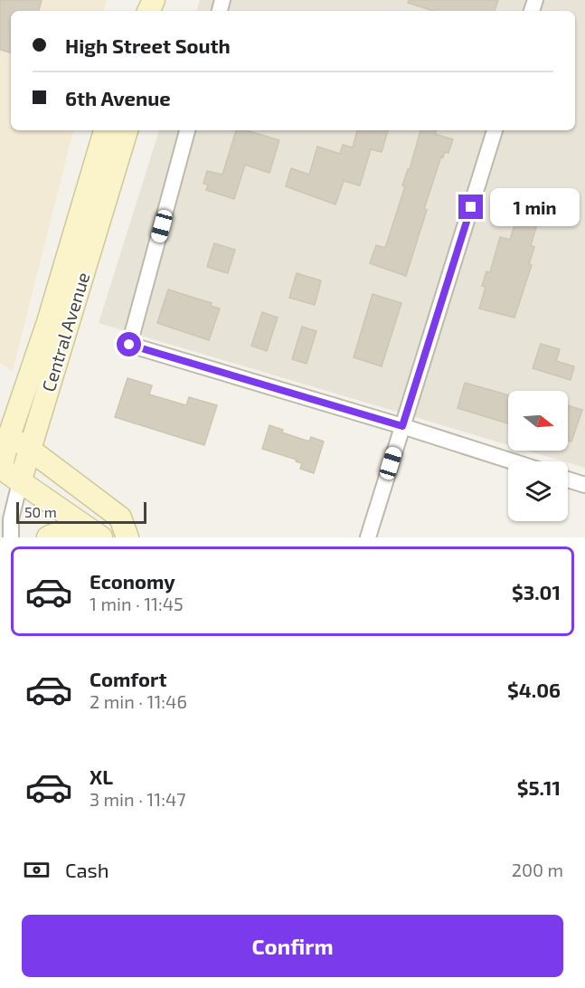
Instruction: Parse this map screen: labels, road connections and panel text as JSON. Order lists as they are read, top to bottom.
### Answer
{
  "streets": {
    "main road": ["Central Avenue"]
  },
  "scale_bar": "50 m",
  "north": "right",
  "page": {
    "banner": ["High Street South", "6th Avenue"],
    "bubble": "1 min",
    "scale": "50 m",
    "list": [
      {
        "name": "Economy",
        "note": "1 min · 11:45",
        "value": "$3.01"
      },
      {
        "name": "Comfort",
        "note": "2 min · 11:46",
        "value": "$4.06"
      },
      {
        "name": "XL",
        "note": "3 min · 11:47",
        "value": "$5.11"
      }
    ],
    "pay": ["Cash", "200 m"],
    "buttons": "Confirm"
  }
}
